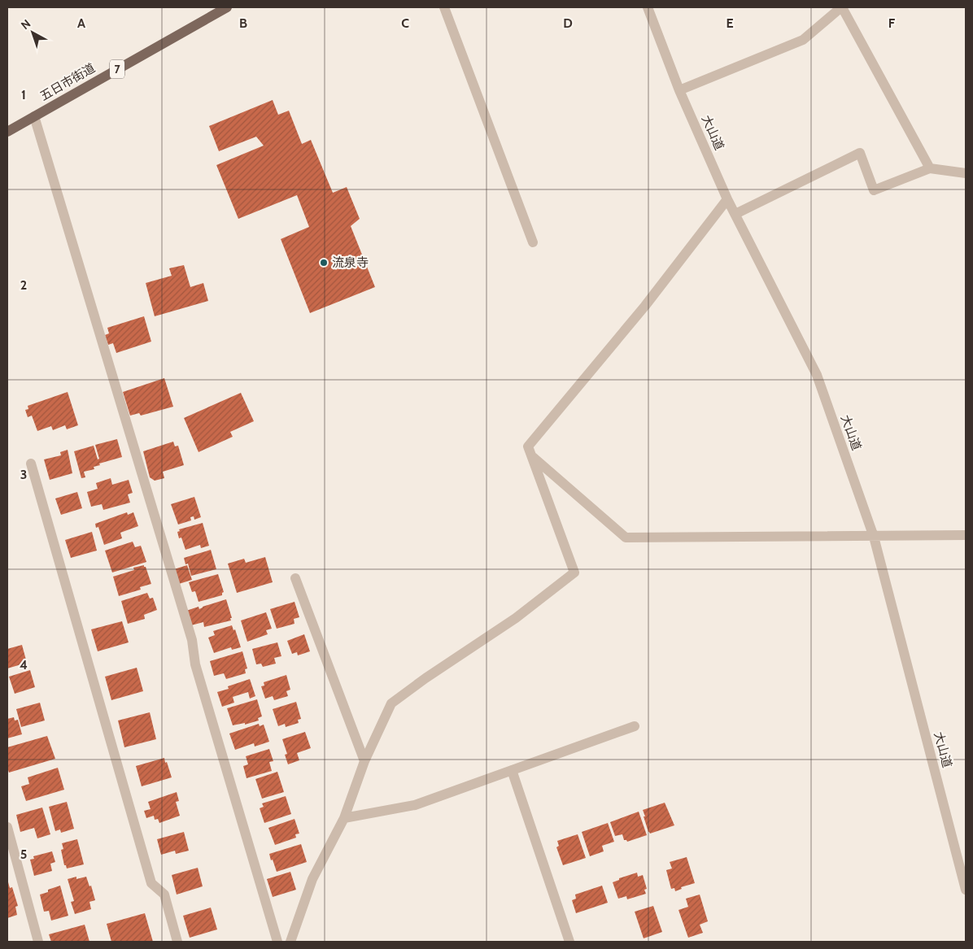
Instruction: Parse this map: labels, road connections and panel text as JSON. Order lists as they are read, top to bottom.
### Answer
{
  "streets": {
    "main road": ["7", "五日市街道"],
    "street": ["大山道"]
  },
  "places": ["流泉寺"],
  "north": "top left",
  "grid": {
    "columns": [
      "A",
      "B",
      "C",
      "D",
      "E",
      "F"
    ],
    "rows": [
      "1",
      "2",
      "3",
      "4",
      "5"
    ]
  }
}
